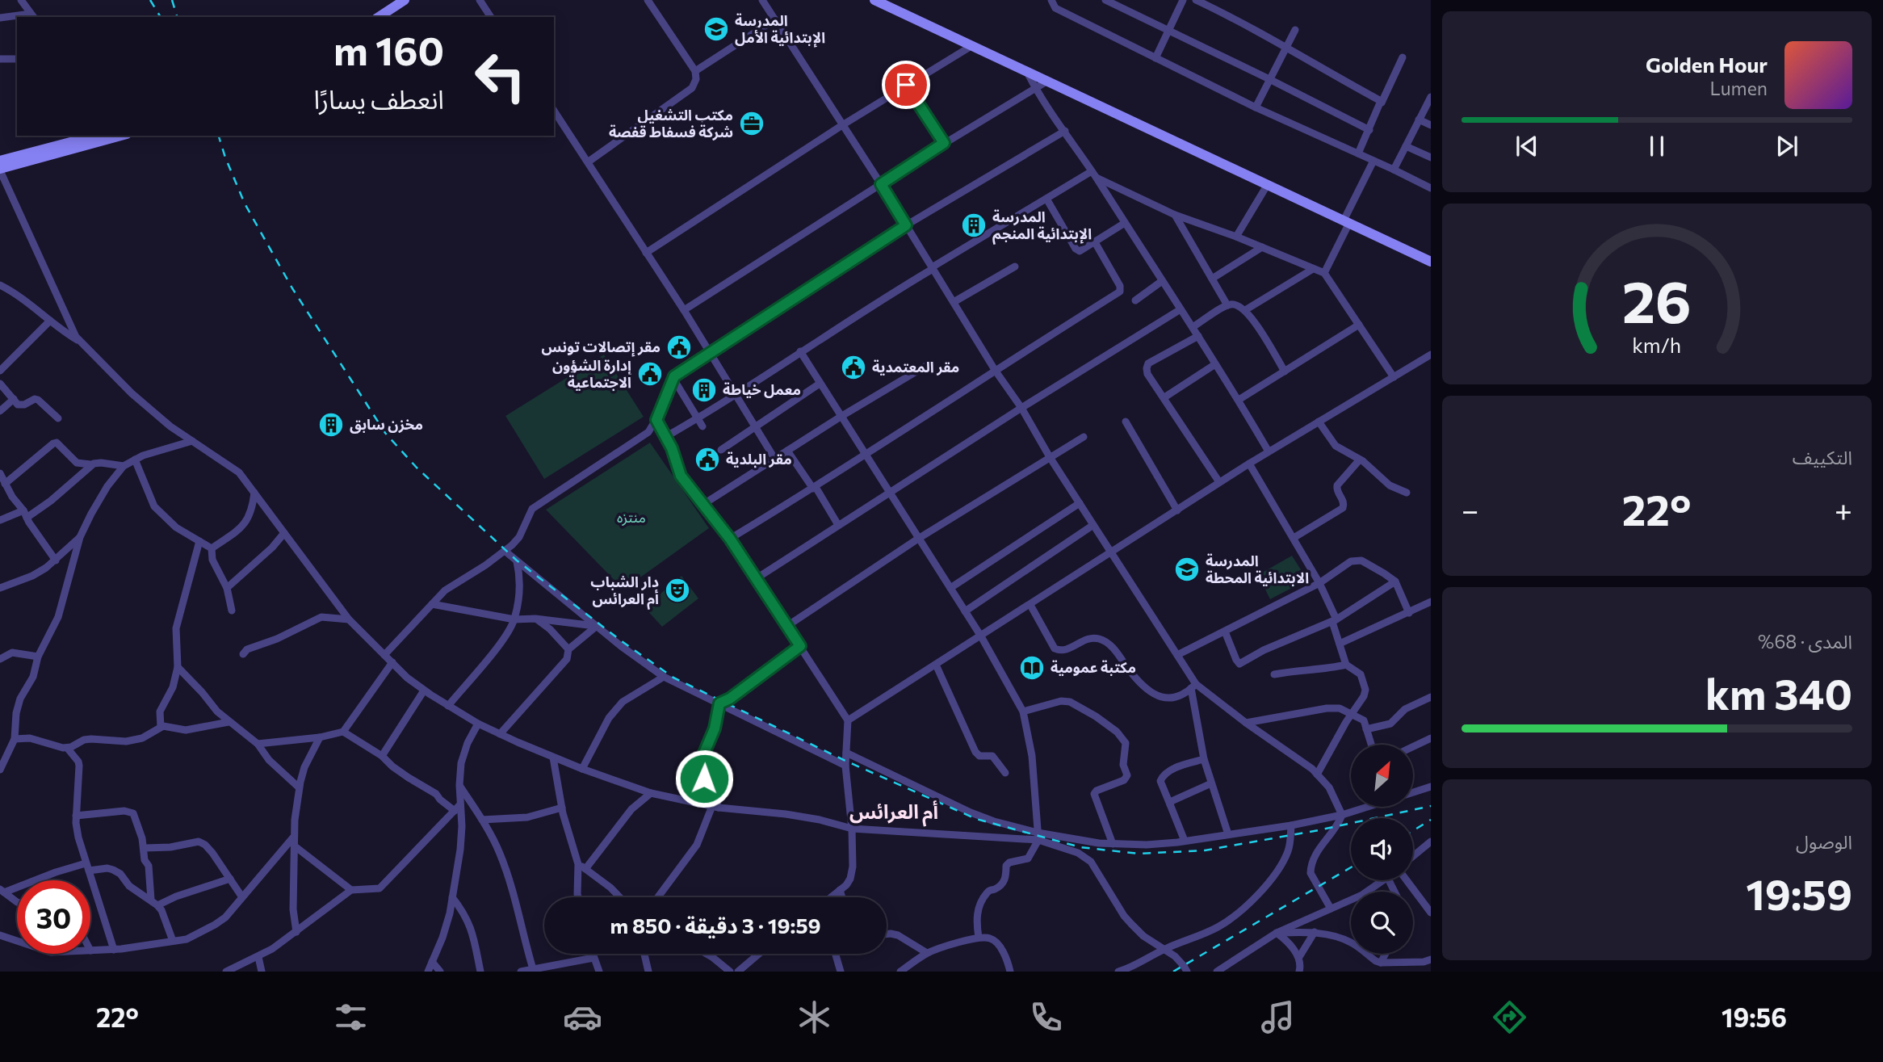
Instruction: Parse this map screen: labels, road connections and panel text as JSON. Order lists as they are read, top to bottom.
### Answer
{
  "districts": ["أم العرائس"],
  "parks": ["منتزه"],
  "places": {
    "school or university": ["المدرسة الإبتدائية الأمل", "المدرسة الابتدائية المحطة"],
    "office": ["مكتب التشغيل شركة فسفاط قفصة"],
    "building": ["المدرسة الإبتدائية المنجم", "معمل خياطة", "مخزن سابق"],
    "public building": [
      "مقر إتصالات تونس",
      "مقر المعتمدية",
      "إدارة الشؤون الاجتماعية",
      "مقر البلدية"
    ],
    "theatre": ["دار الشباب أم العرائس"],
    "library": ["مكتبة عمومية"]
  },
  "north": "top right",
  "page": {
    "turn": ["160 m", "انعطف يسارًا"],
    "song": ["Golden Hour", "Lumen"],
    "tile": [
      "التكييف",
      ["المدى · 68%", "340 km"],
      ["الوصول", "19:59"]
    ],
    "heat": ["−", "22°", "+"],
    "limit": "30",
    "trip": "19:59 · 3 دقيقة · 850 m",
    "tabs": ["19:56", "22°"],
    "gauge": ["26", "km/h"]
  }
}
